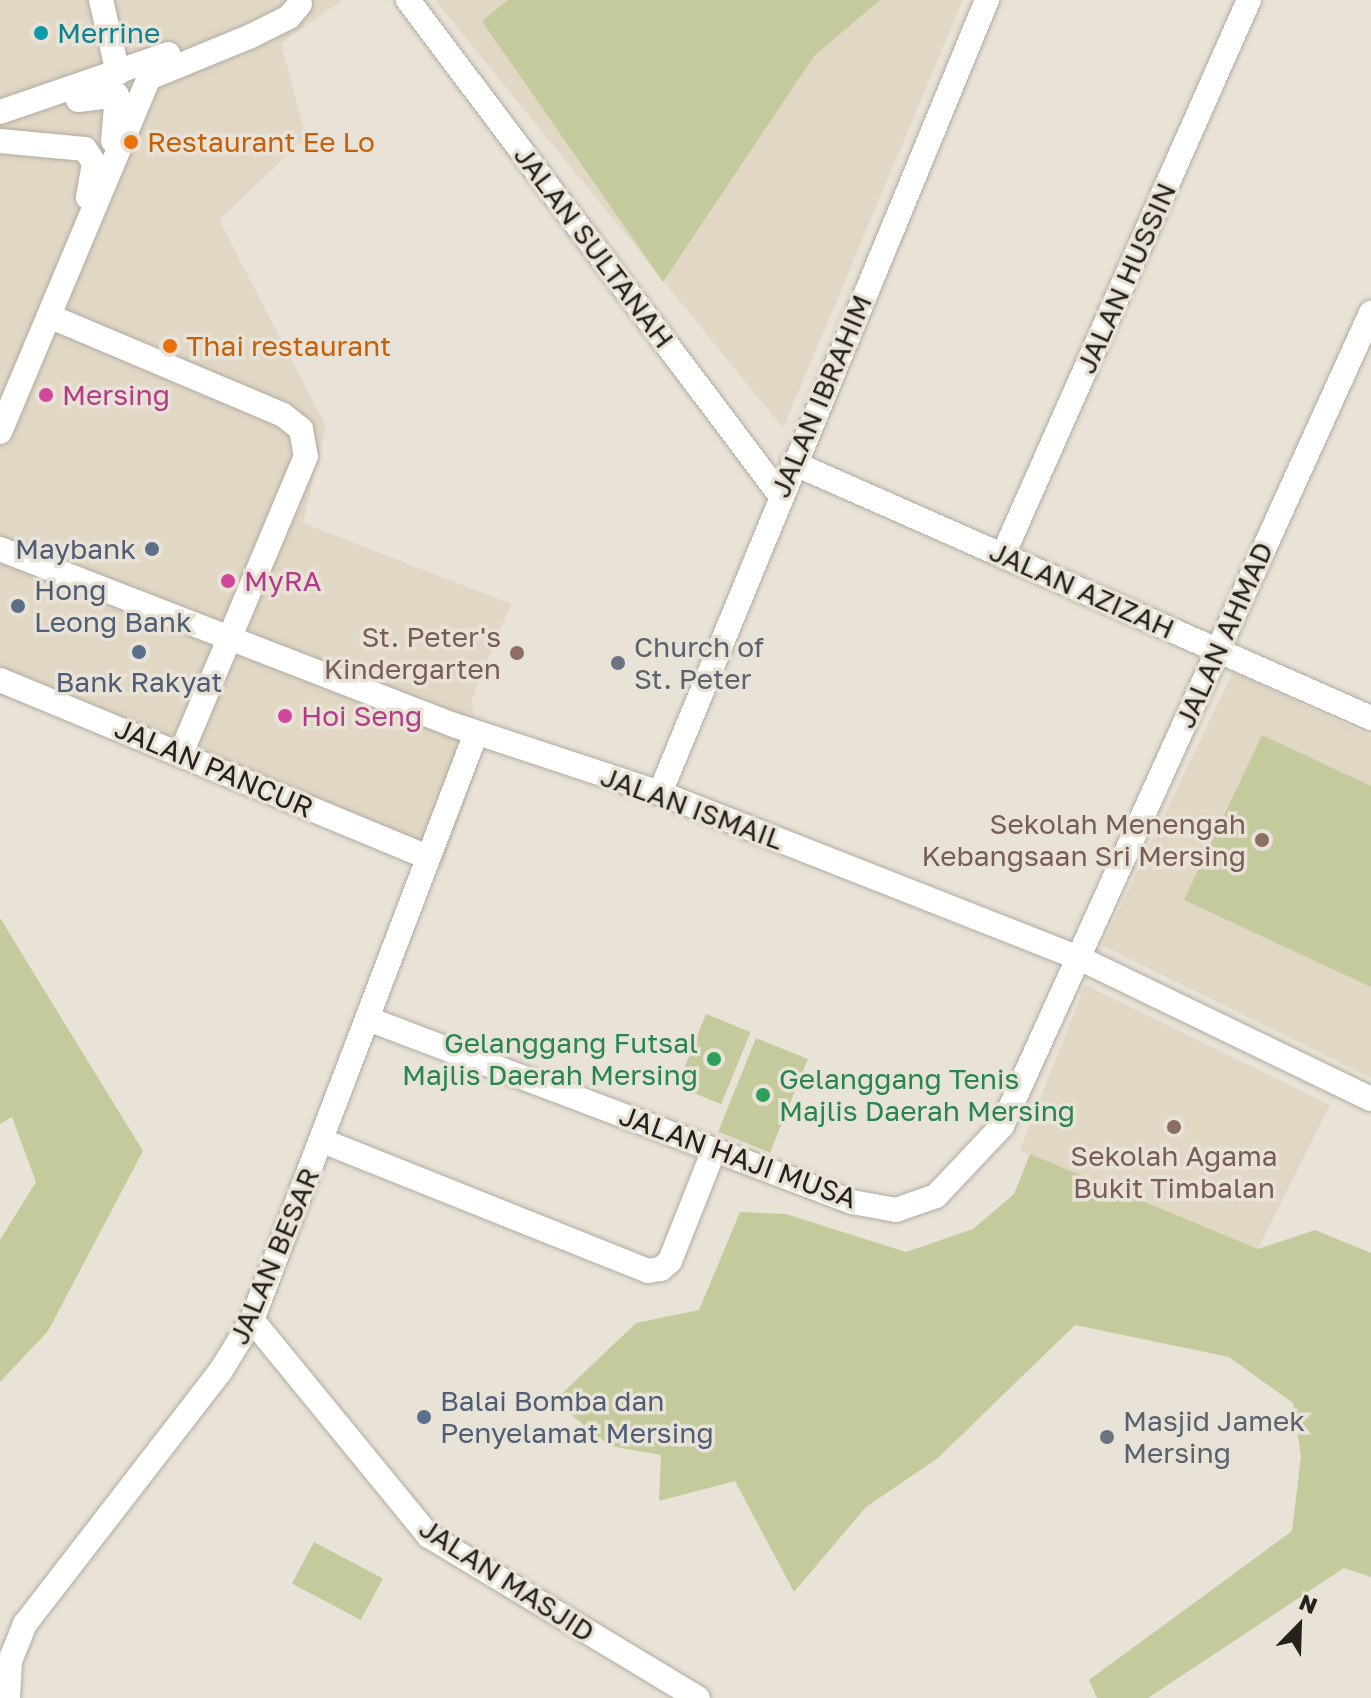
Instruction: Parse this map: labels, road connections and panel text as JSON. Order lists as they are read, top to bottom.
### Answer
{
  "streets": {
    "street": [
      "JALAN SULTANAH",
      "JALAN HUSSIN",
      "JALAN IBRAHIM",
      "JALAN AZIZAH",
      "JALAN AHMAD",
      "JALAN PANCUR",
      "JALAN ISMAIL",
      "JALAN HAJI MUSA",
      "JALAN BESAR",
      "JALAN MASJID"
    ]
  },
  "crossings": [
    ["JALAN SULTANAH", "JALAN IBRAHIM"],
    ["JALAN HUSSIN", "JALAN AZIZAH"],
    ["JALAN IBRAHIM", "JALAN AZIZAH"],
    ["JALAN IBRAHIM", "JALAN ISMAIL"],
    ["JALAN AZIZAH", "JALAN AHMAD"],
    ["JALAN AHMAD", "JALAN ISMAIL"],
    ["JALAN AHMAD", "JALAN HAJI MUSA"],
    ["JALAN PANCUR", "JALAN BESAR"],
    ["JALAN ISMAIL", "JALAN HAJI MUSA"],
    ["JALAN ISMAIL", "JALAN BESAR"],
    ["JALAN HAJI MUSA", "JALAN BESAR"],
    ["JALAN BESAR", "JALAN MASJID"]
  ],
  "places": [
    "Merrine",
    "Restaurant Ee Lo",
    "Thai restaurant",
    "Mersing",
    "Maybank",
    "MyRA",
    "Hong Leong Bank",
    "Bank Rakyat",
    "St. Peter's Kindergarten",
    "Church of St. Peter",
    "Hoi Seng",
    "Sekolah Menengah Kebangsaan Sri Mersing",
    "Gelanggang Futsal Majlis Daerah Mersing",
    "Gelanggang Tenis Majlis Daerah Mersing",
    "Sekolah Agama Bukit Timbalan",
    "Balai Bomba dan Penyelamat Mersing",
    "Masjid Jamek Mersing"
  ],
  "north": "top right"
}
